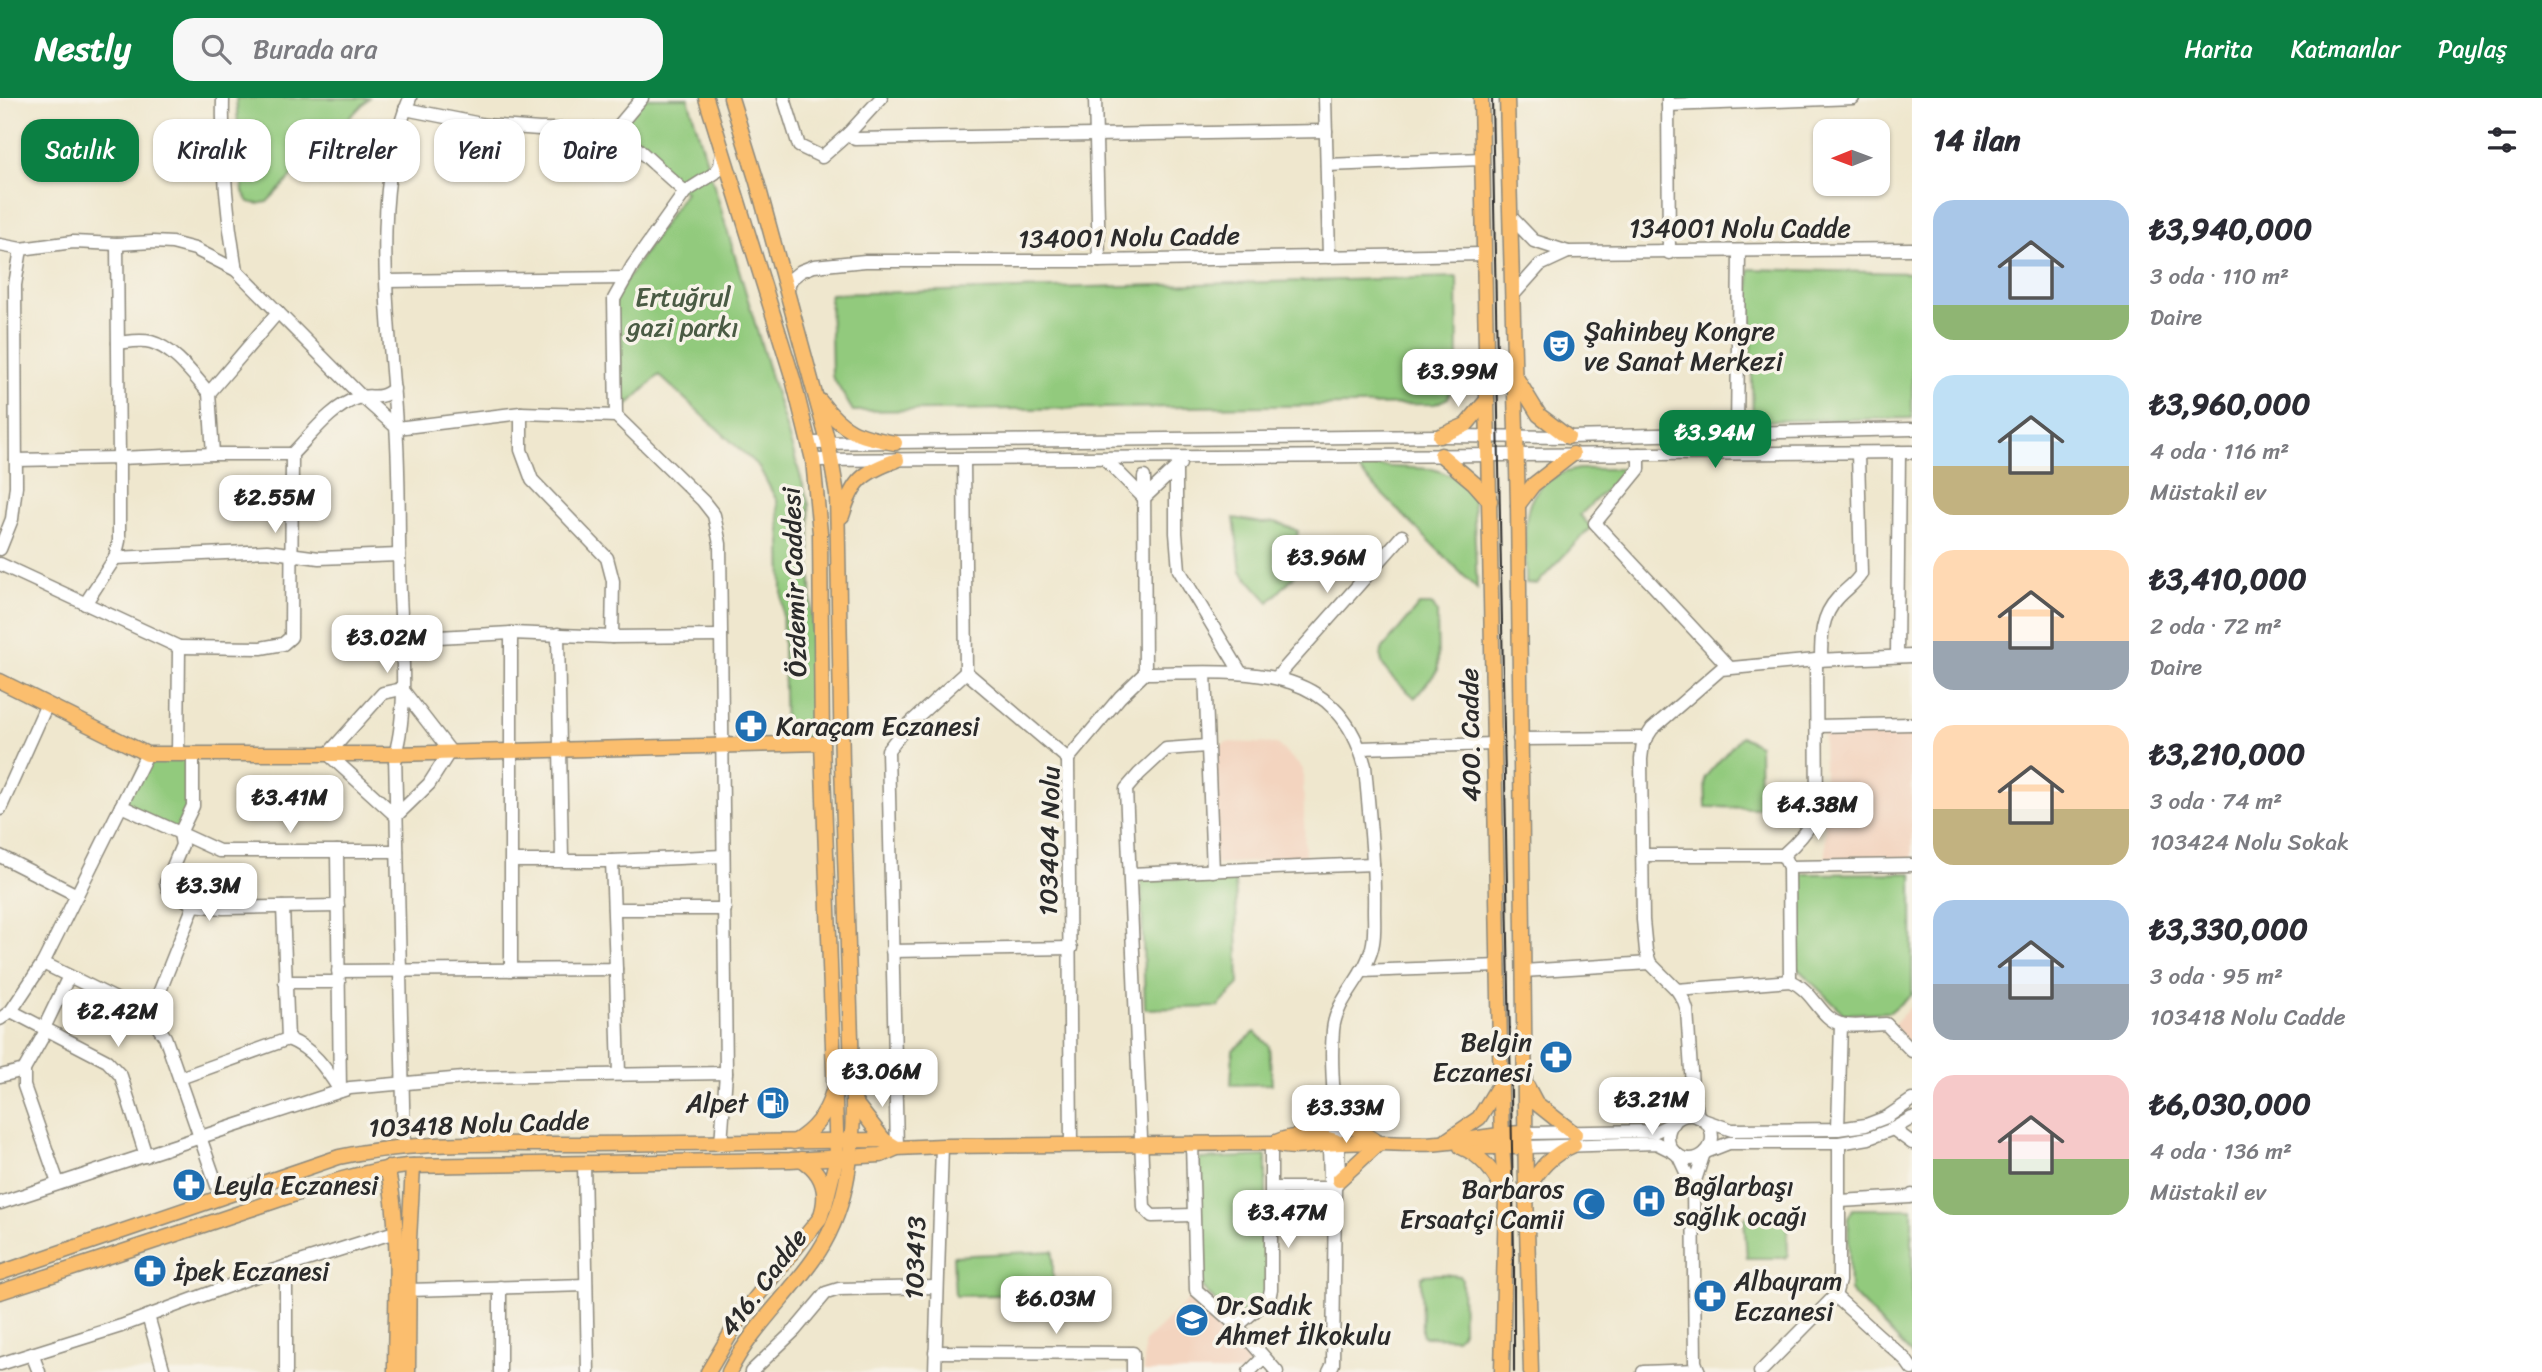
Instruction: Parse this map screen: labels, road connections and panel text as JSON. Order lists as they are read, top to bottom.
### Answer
{
  "streets": {
    "main road": [
      "Özdemir Caddesi",
      "400. Cadde",
      "103418 Nolu Cadde",
      "416. Cadde"
    ],
    "street": ["134001 Nolu Cadde", "103404 Nolu", "103413"]
  },
  "crossings": [
    ["134001 Nolu Cadde", "Özdemir Caddesi"],
    ["134001 Nolu Cadde", "400. Cadde"],
    ["Özdemir Caddesi", "103418 Nolu Cadde"],
    ["Özdemir Caddesi", "416. Cadde"],
    ["103418 Nolu Cadde", "416. Cadde"]
  ],
  "parks": ["Ertuğrul gazi parkı"],
  "places": {
    "theatre": ["Şahinbey Kongre ve Sanat Merkezi"],
    "pharmacy": [
      "Karaçam Eczanesi",
      "Belgin Eczanesi",
      "Leyla Eczanesi",
      "İpek Eczanesi",
      "Albayram Eczanesi"
    ],
    "fuel station": ["Alpet"],
    "hospital": ["Bağlarbaşı sağlık ocağı"],
    "mosque": ["Barbaros Ersaatçi Camii"],
    "school or university": ["Dr.Sadık Ahmet İlkokulu"]
  },
  "north": "left",
  "page": {
    "header": "Nestly",
    "search": "Burada ara",
    "nav": ["Harita", "Katmanlar", "Paylaş"],
    "heading": "14 ilan",
    "chip": [
      "Satılık",
      "Kiralık",
      "Filtreler",
      "Yeni",
      "Daire"
    ],
    "list": [
      {
        "name": "₺3,940,000",
        "note": "3 oda · 110 m² · Daire"
      },
      {
        "name": "₺3,960,000",
        "note": "4 oda · 116 m² · Müstakil ev"
      },
      {
        "name": "₺3,410,000",
        "note": "2 oda · 72 m² · Daire"
      },
      {
        "name": "₺3,210,000",
        "note": "3 oda · 74 m² · 103424 Nolu Sokak"
      },
      {
        "name": "₺3,330,000",
        "note": "3 oda · 95 m² · 103418 Nolu Cadde"
      },
      {
        "name": "₺6,030,000",
        "note": "4 oda · 136 m² · Müstakil ev"
      }
    ],
    "price": [
      "₺3.99M",
      "₺3.94M",
      "₺2.55M",
      "₺3.96M",
      "₺3.02M",
      "₺3.41M",
      "₺4.38M",
      "₺3.3M",
      "₺2.42M",
      "₺3.06M",
      "₺3.21M",
      "₺3.33M",
      "₺3.47M",
      "₺6.03M"
    ]
  }
}
